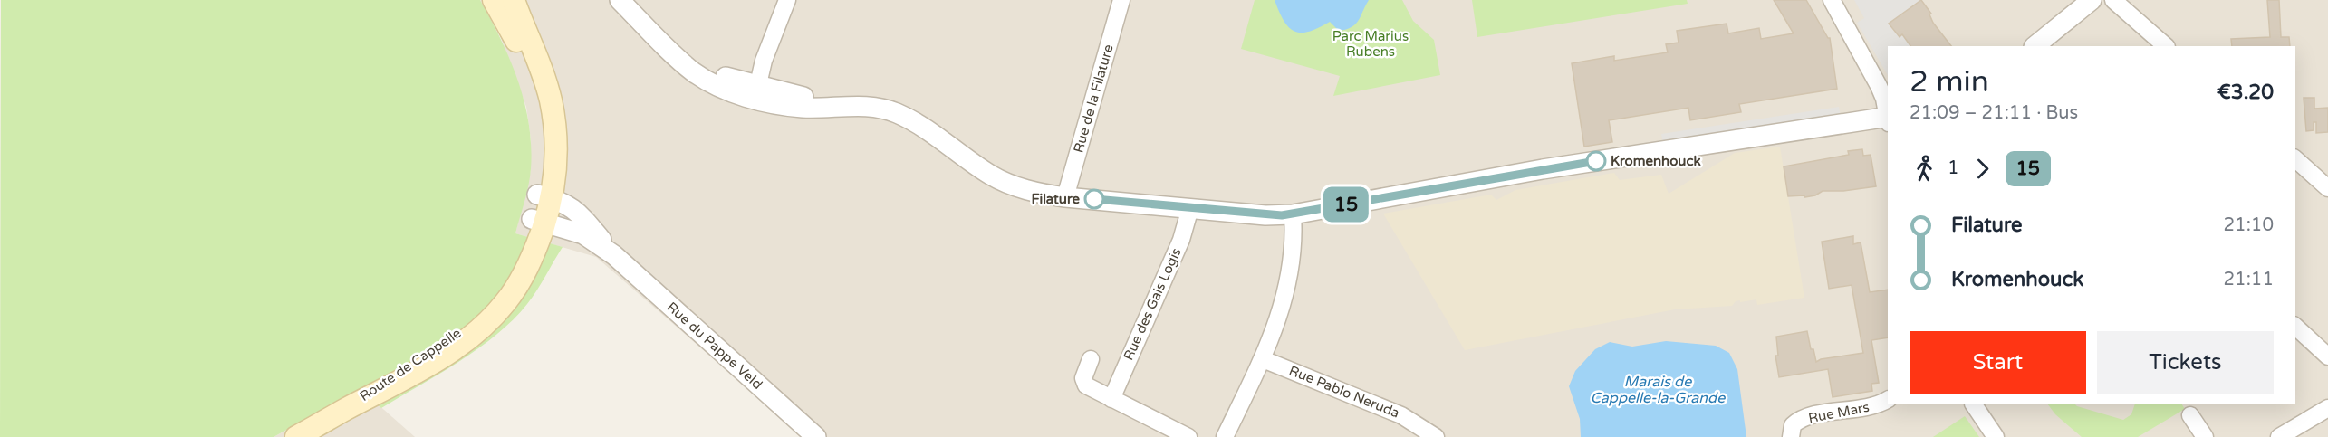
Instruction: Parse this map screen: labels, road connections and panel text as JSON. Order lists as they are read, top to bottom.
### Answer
{
  "streets": {
    "main road": ["Route de Cappelle"],
    "street": [
      "Rue de la Filature",
      "Rue des Gais Logis",
      "Rue du Pappe Veld",
      "Rue Pablo Neruda",
      "Rue Mars"
    ]
  },
  "crossings": [
    ["Rue du Pappe Veld", "Route de Cappelle"]
  ],
  "water": ["Marais de Cappelle-la-Grande"],
  "parks": ["Parc Marius Rubens"],
  "places": ["Kromenhouck", "Filature"],
  "lines": ["bus line 15"],
  "page": {
    "on_map": "15",
    "heading": ["2 min", "21:09 – 21:11 · Bus", "€3.20"],
    "legs": ["1", "15"],
    "list": [
      {
        "name": "Filature",
        "value": "21:10"
      },
      {
        "name": "Kromenhouck",
        "value": "21:11"
      }
    ],
    "buttons": ["Start", "Tickets"]
  }
}
